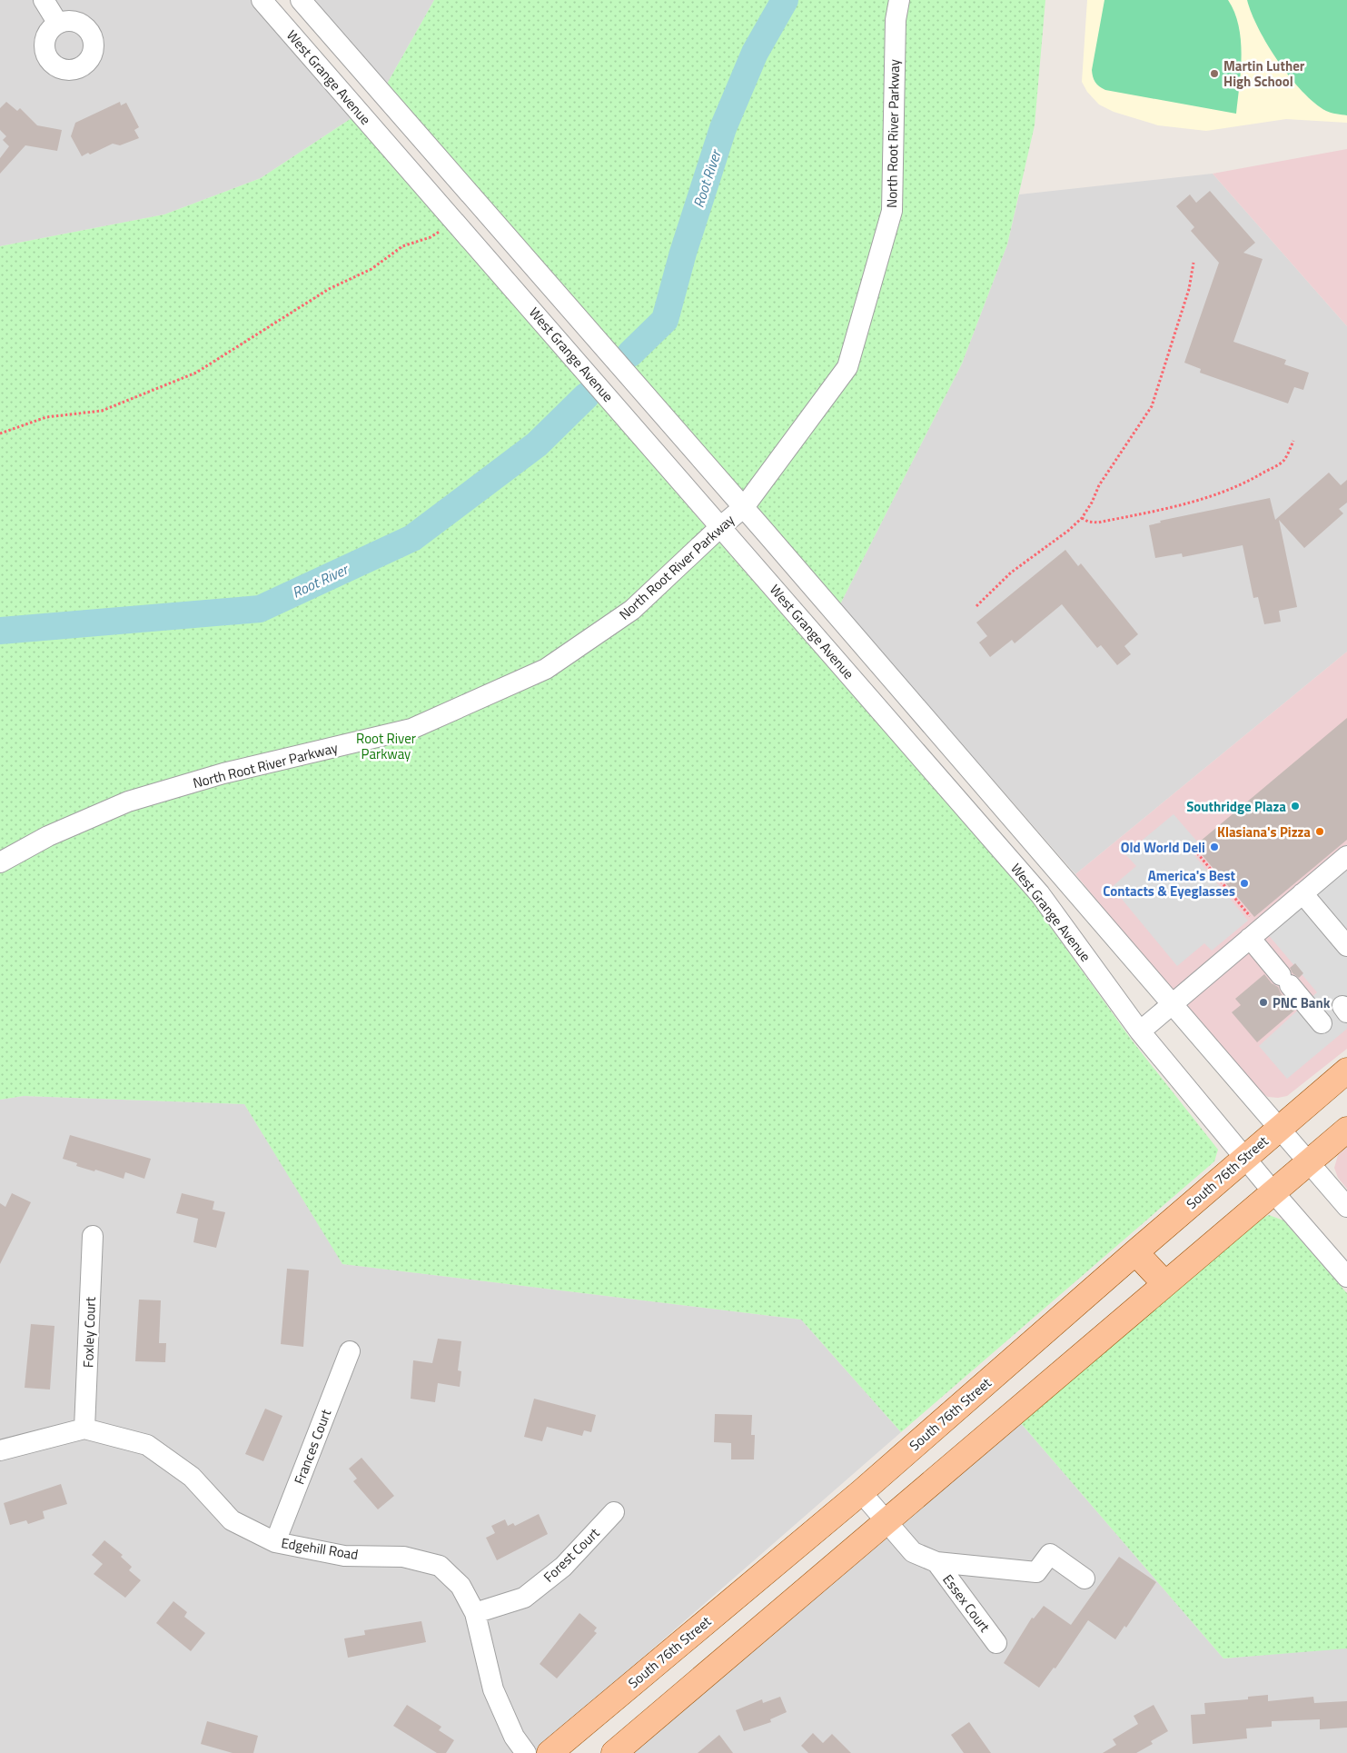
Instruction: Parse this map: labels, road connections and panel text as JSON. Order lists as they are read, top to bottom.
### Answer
{
  "streets": {
    "main road": ["South 76th Street"],
    "street": [
      "West Grange Avenue",
      "North Root River Parkway",
      "Foxley Court",
      "Frances Court",
      "Edgehill Road",
      "Forest Court",
      "Essex Court"
    ]
  },
  "crossings": [
    ["West Grange Avenue", "North Root River Parkway"],
    ["West Grange Avenue", "South 76th Street"],
    ["South 76th Street", "Essex Court"],
    ["Foxley Court", "Edgehill Road"],
    ["Frances Court", "Edgehill Road"],
    ["Edgehill Road", "Forest Court"]
  ],
  "water": ["Root River"],
  "parks": ["Root River Parkway"],
  "places": [
    "Martin Luther High School",
    "Southridge Plaza",
    "Klasiana's Pizza",
    "Old World Deli",
    "America's Best Contacts & Eyeglasses",
    "PNC Bank"
  ]
}
